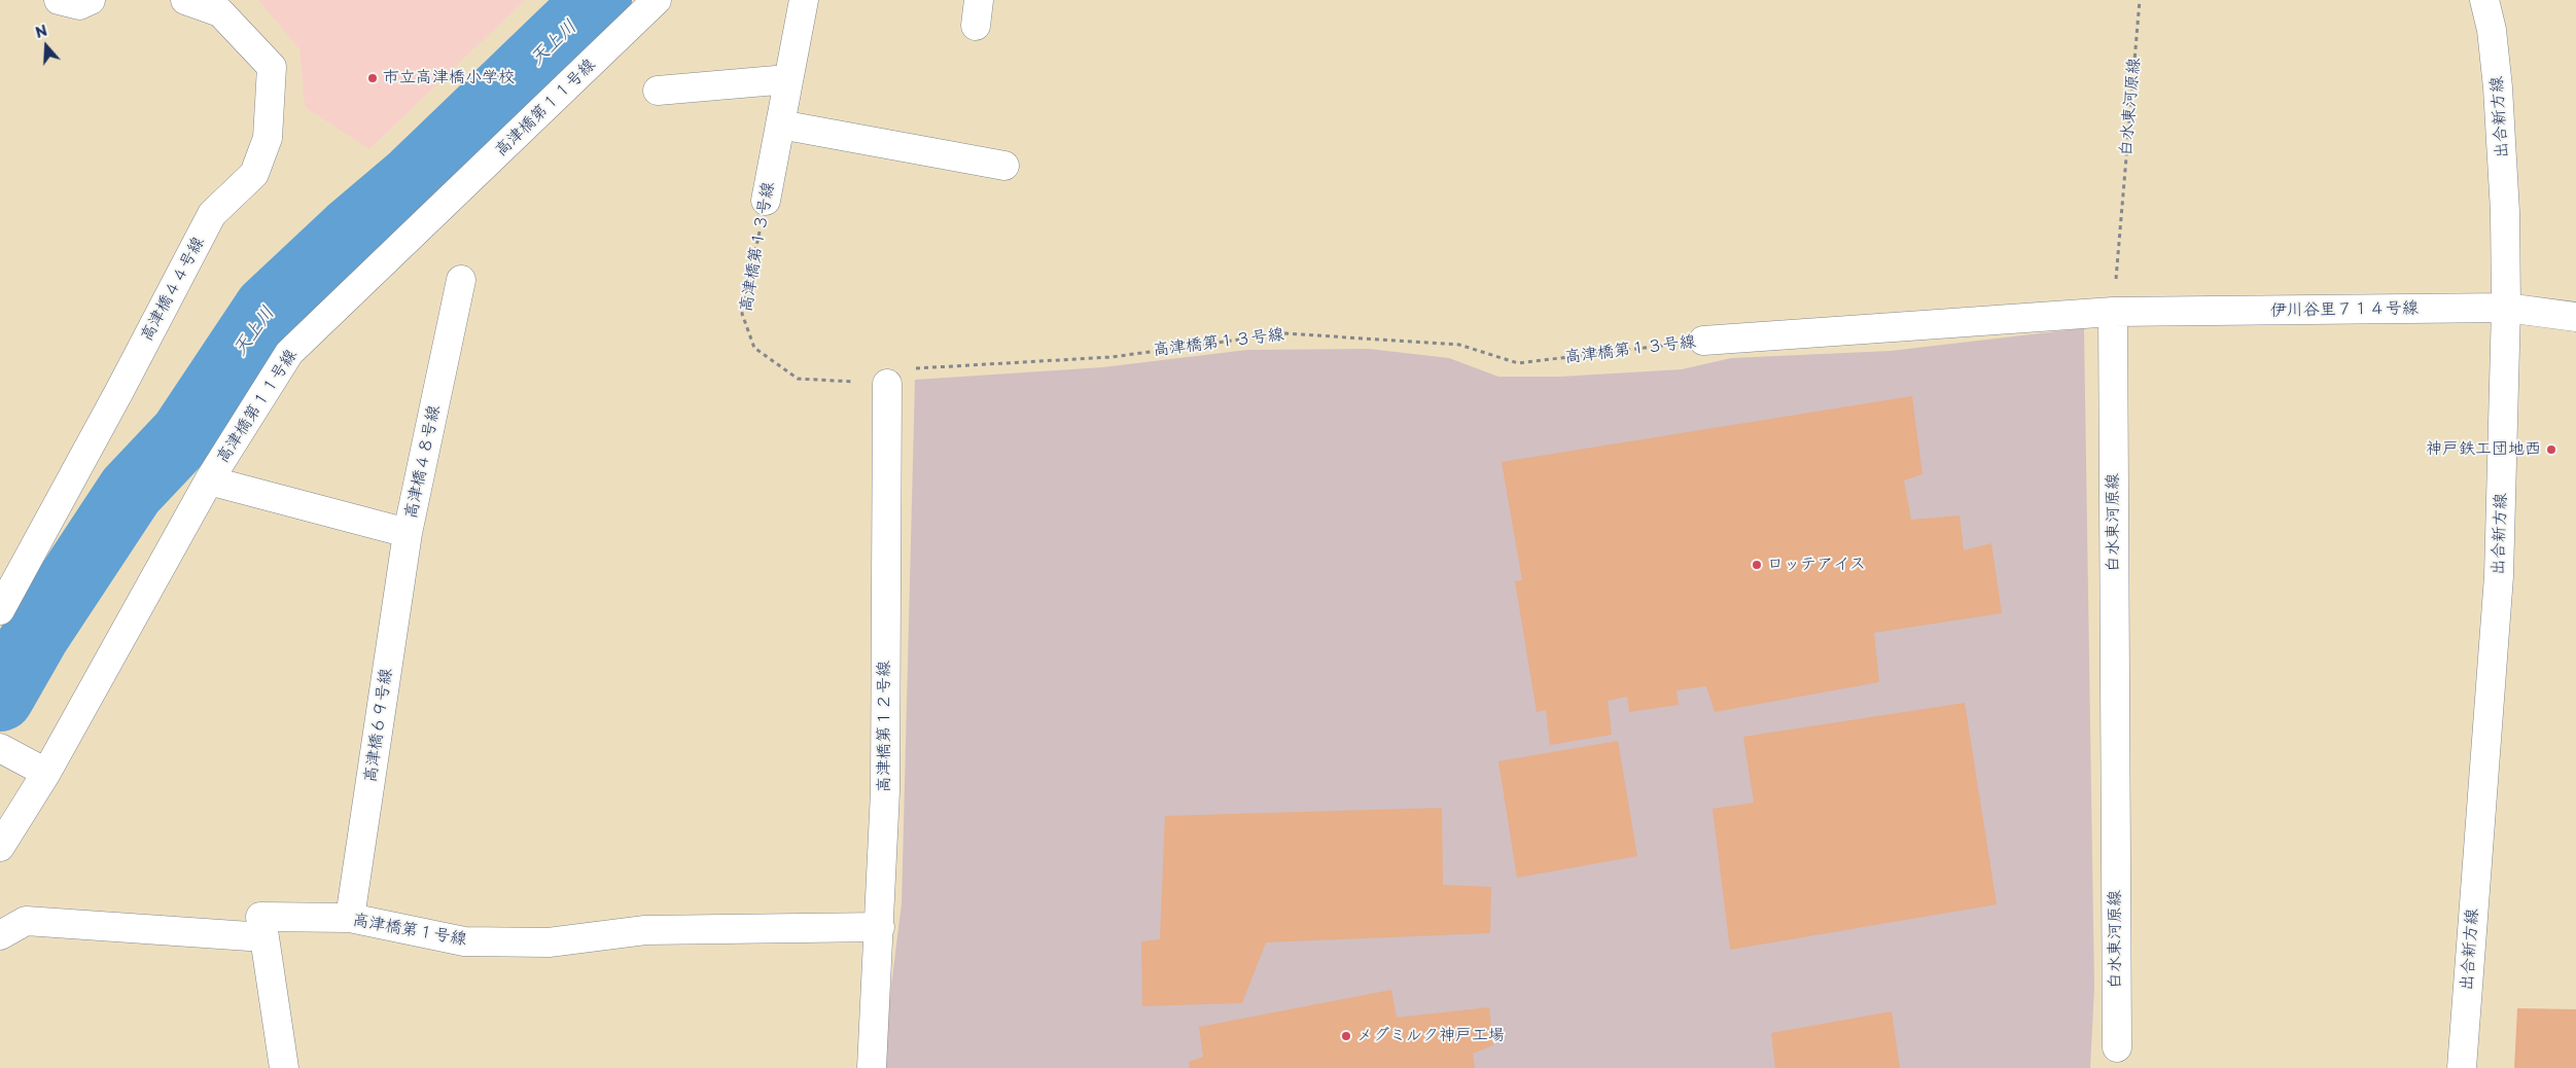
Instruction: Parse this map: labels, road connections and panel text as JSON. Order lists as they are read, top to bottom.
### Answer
{
  "streets": {
    "street": [
      "白水東河原線",
      "高津橋第１１号線",
      "出合新方線",
      "高津橋第１３号線",
      "高津橋４４号線",
      "伊川谷里７１４号線",
      "高津橋４８号線",
      "高津橋６９号線",
      "高津橋第１２号線",
      "高津橋第１号線"
    ]
  },
  "crossings": [
    ["白水東河原線", "高津橋第１３号線"],
    ["白水東河原線", "伊川谷里７１４号線"],
    ["高津橋第１１号線", "高津橋４８号線"],
    ["出合新方線", "伊川谷里７１４号線"],
    ["高津橋第１３号線", "伊川谷里７１４号線"],
    ["高津橋第１３号線", "高津橋第１２号線"],
    ["高津橋４８号線", "高津橋６９号線"],
    ["高津橋６９号線", "高津橋第１号線"],
    ["高津橋第１２号線", "高津橋第１号線"]
  ],
  "water": ["天上川"],
  "places": [
    "市立高津橋小学校",
    "神戸鉄工団地西",
    "ロッテアイス",
    "メグミルク神戸工場"
  ],
  "north": "top"
}
